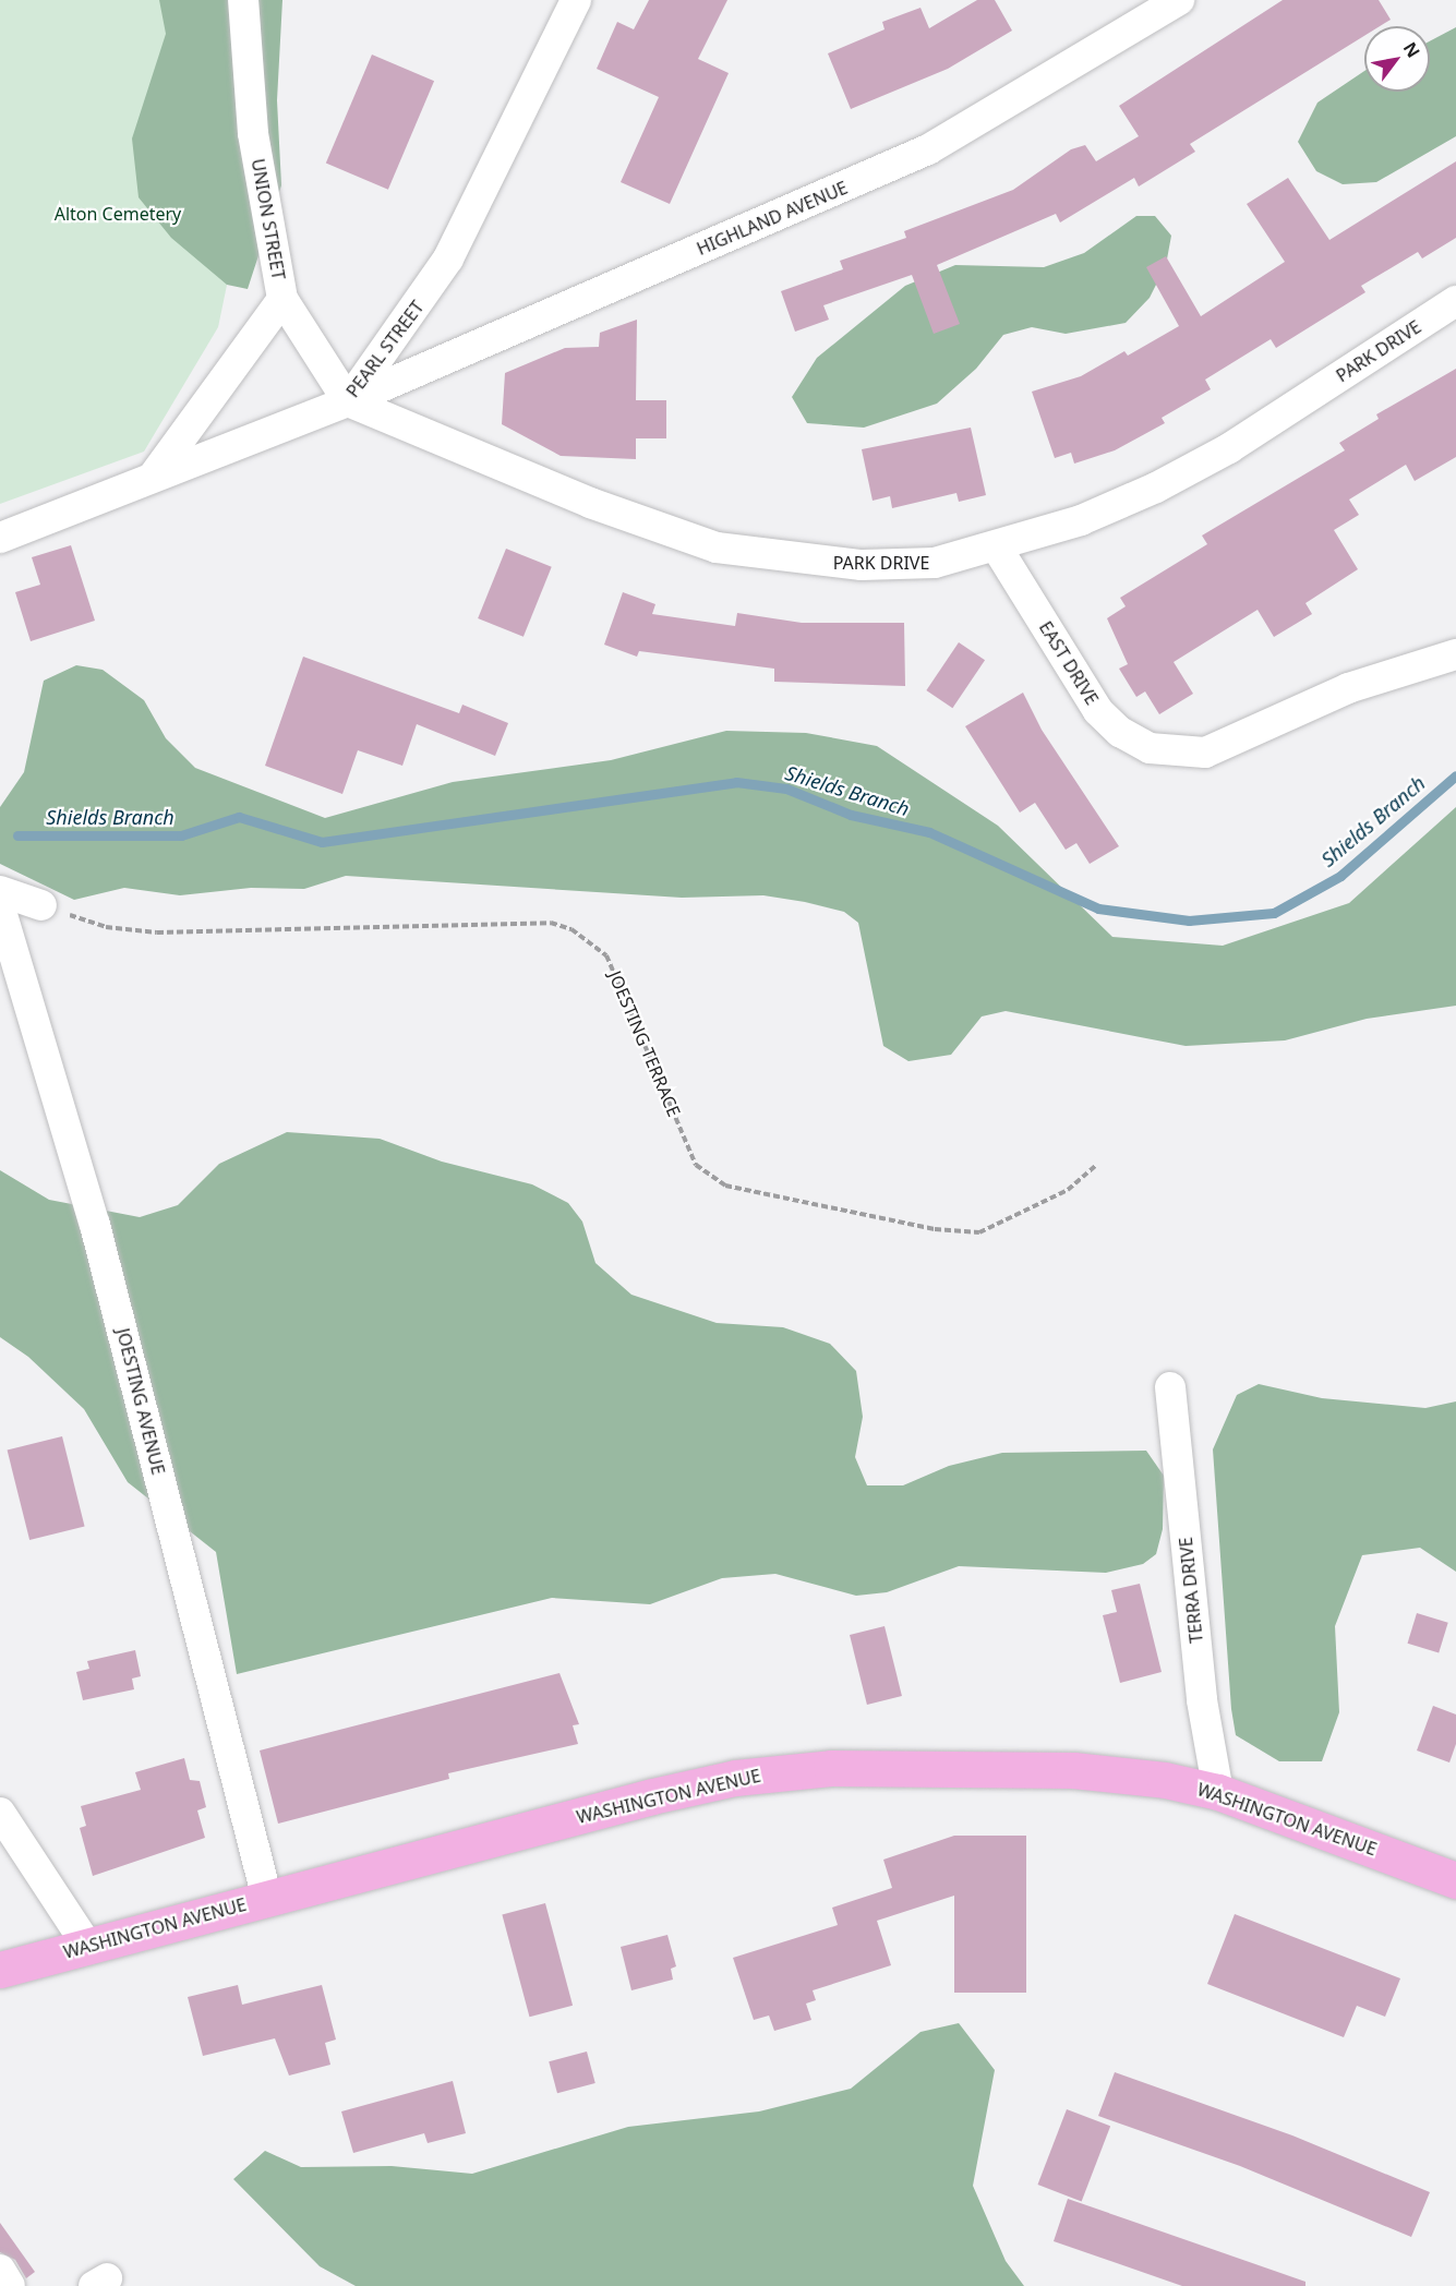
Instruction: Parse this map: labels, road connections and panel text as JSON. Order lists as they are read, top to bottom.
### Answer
{
  "streets": {
    "main road": ["WASHINGTON AVENUE"],
    "street": [
      "HIGHLAND AVENUE",
      "UNION STREET",
      "PEARL STREET",
      "PARK DRIVE",
      "EAST DRIVE",
      "JOESTING AVENUE",
      "TERRA DRIVE"
    ],
    "path": ["JOESTING TERRACE"]
  },
  "crossings": [
    ["HIGHLAND AVENUE", "PEARL STREET"],
    ["HIGHLAND AVENUE", "PARK DRIVE"],
    ["UNION STREET", "PEARL STREET"],
    ["PEARL STREET", "PARK DRIVE"],
    ["PARK DRIVE", "EAST DRIVE"],
    ["JOESTING AVENUE", "WASHINGTON AVENUE"],
    ["TERRA DRIVE", "WASHINGTON AVENUE"]
  ],
  "water": ["Shields Branch"],
  "parks": ["Alton Cemetery"],
  "north": "top right"
}
